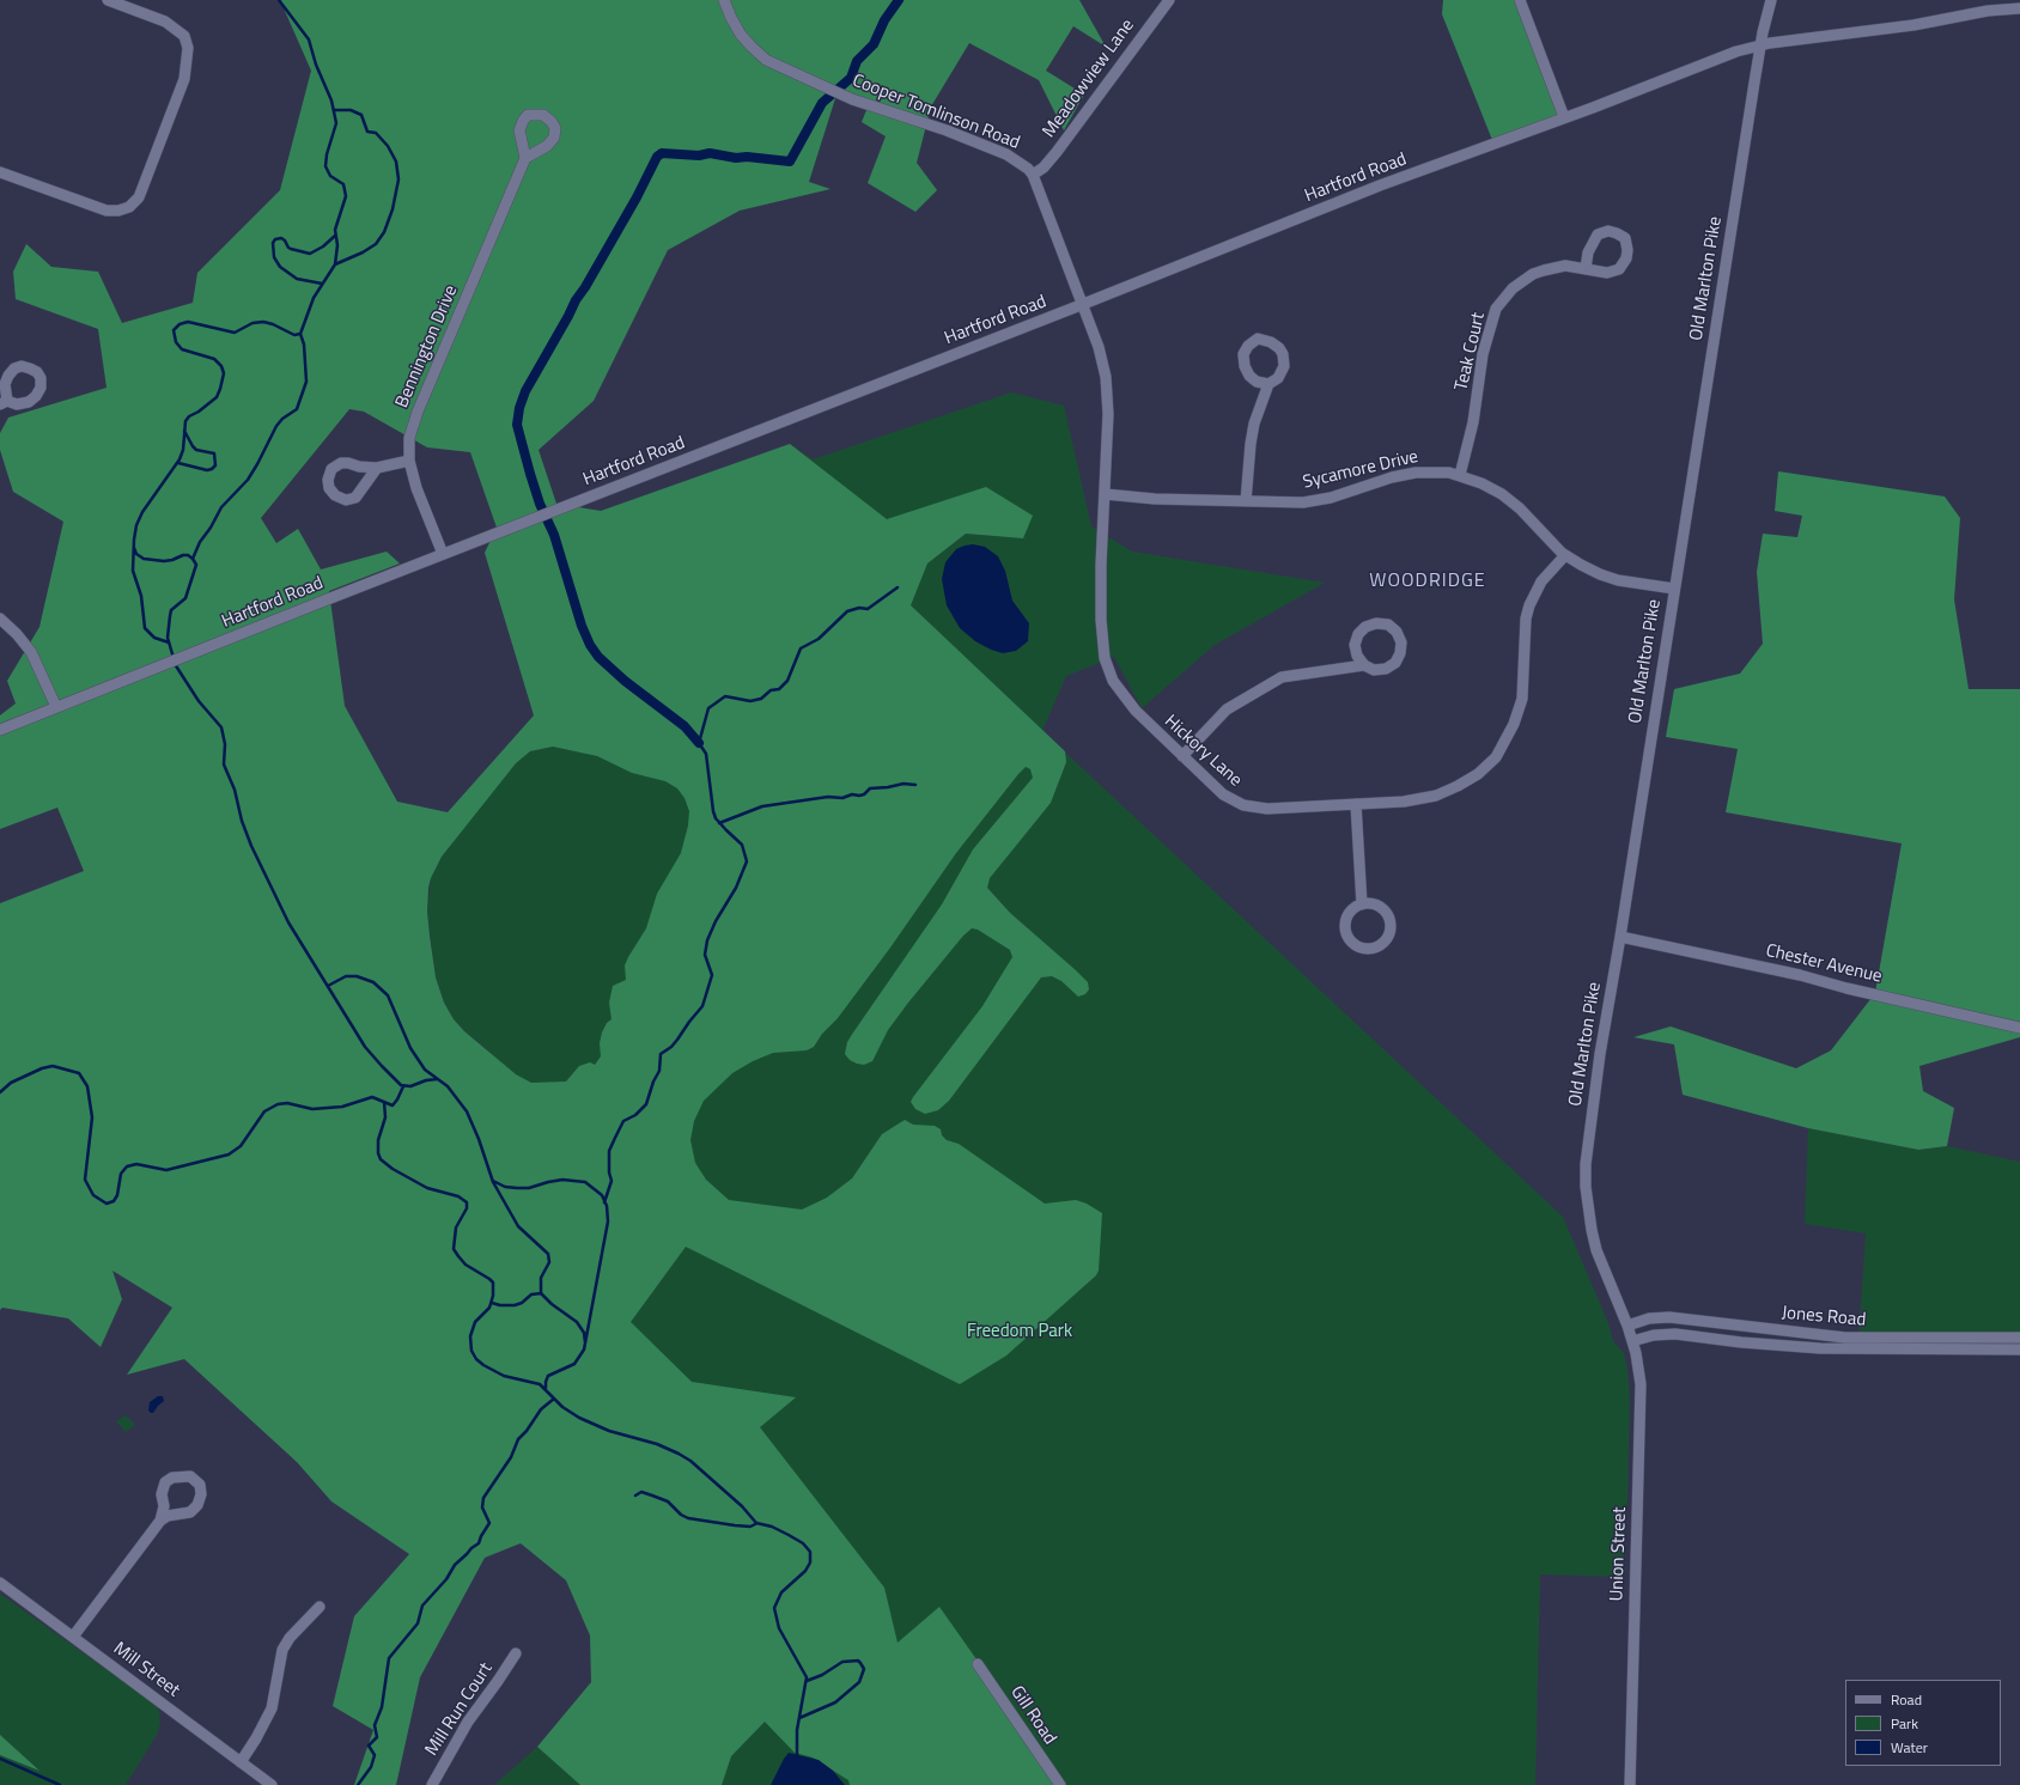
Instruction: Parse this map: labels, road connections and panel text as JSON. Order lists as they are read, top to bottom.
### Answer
{
  "streets": {
    "street": [
      "Meadowview Lane",
      "Cooper Tomlinson Road",
      "Hartford Road",
      "Old Marlton Pike",
      "Bennington Drive",
      "Teak Court",
      "Sycamore Drive",
      "Hickory Lane",
      "Chester Avenue",
      "Jones Road",
      "Union Street",
      "Mill Street",
      "Mill Run Court",
      "Gill Road"
    ]
  },
  "crossings": [
    ["Meadowview Lane", "Cooper Tomlinson Road"],
    ["Cooper Tomlinson Road", "Hartford Road"],
    ["Cooper Tomlinson Road", "Hickory Lane"],
    ["Hartford Road", "Old Marlton Pike"],
    ["Hartford Road", "Bennington Drive"],
    ["Hartford Road", "Hickory Lane"],
    ["Old Marlton Pike", "Sycamore Drive"],
    ["Old Marlton Pike", "Chester Avenue"],
    ["Old Marlton Pike", "Jones Road"],
    ["Old Marlton Pike", "Union Street"],
    ["Teak Court", "Sycamore Drive"],
    ["Sycamore Drive", "Hickory Lane"],
    ["Jones Road", "Union Street"]
  ],
  "districts": ["WOODRIDGE"],
  "parks": ["Freedom Park"],
  "legend": ["Road", "Park", "Water"]
}
